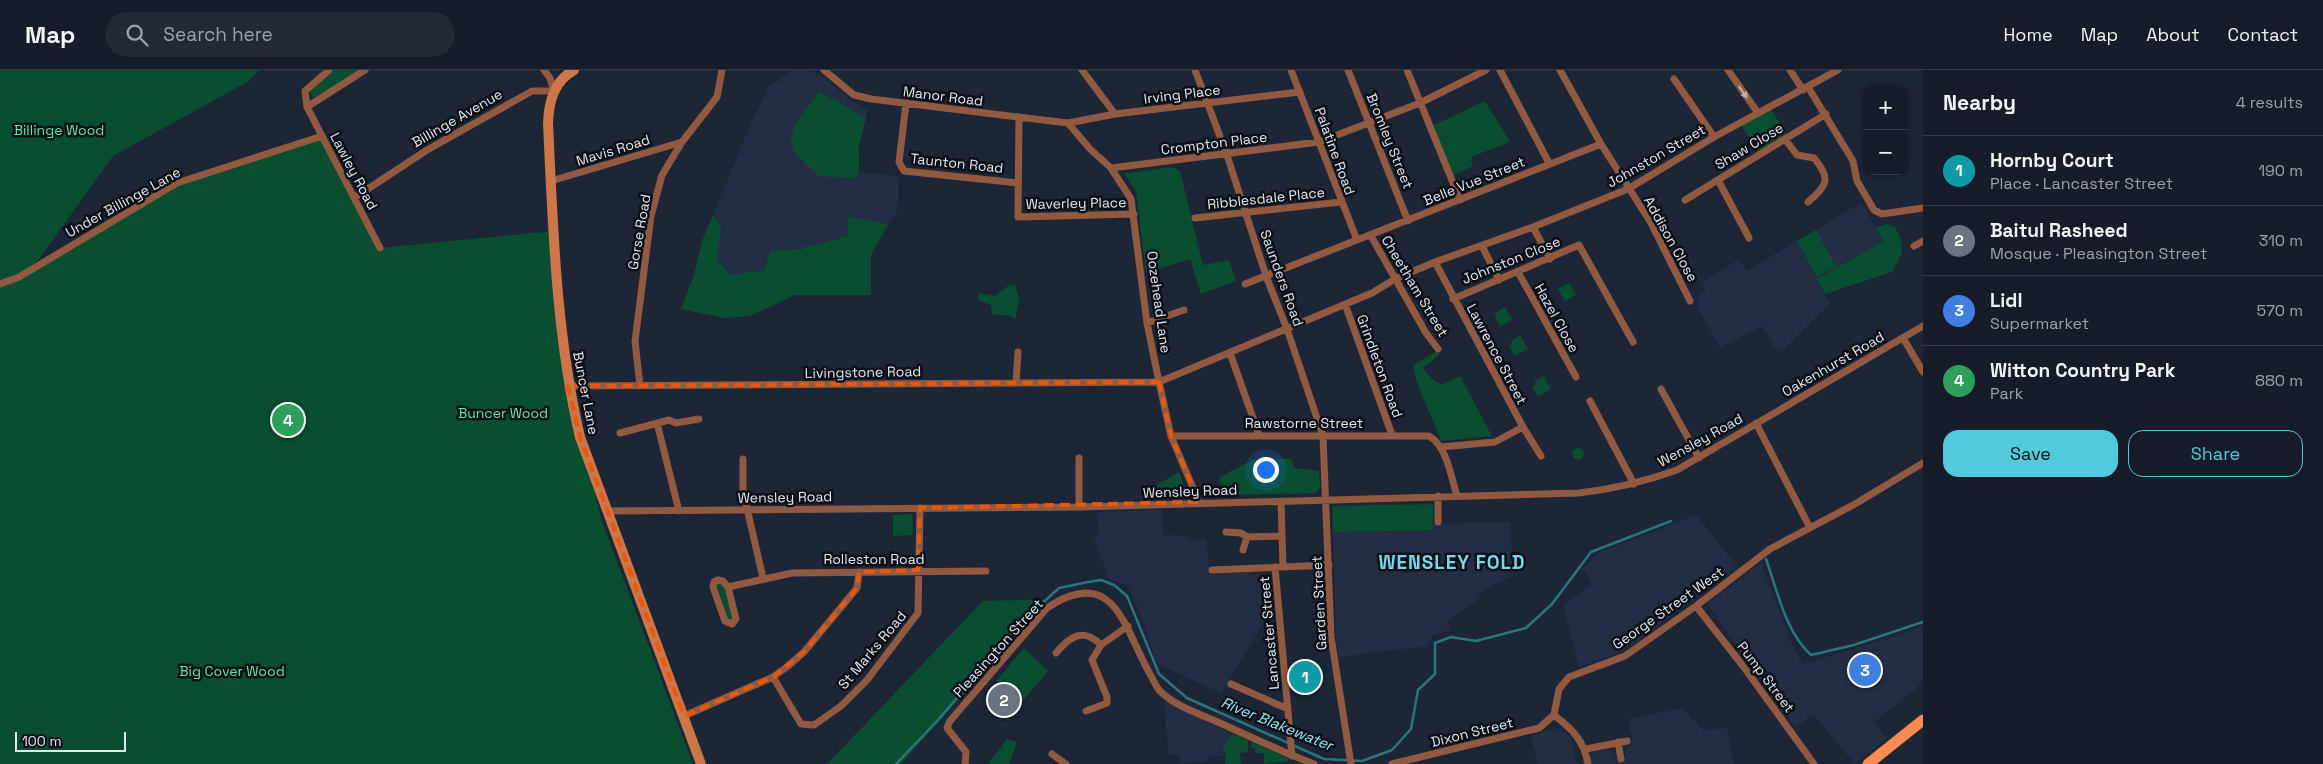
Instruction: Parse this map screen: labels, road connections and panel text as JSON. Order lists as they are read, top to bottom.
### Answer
{
  "streets": {
    "main road": ["Buncer Lane"],
    "street": [
      "Irving Place",
      "Manor Road",
      "Billinge Avenue",
      "Bromley Street",
      "Crompton Place",
      "Shaw Close",
      "Mavis Road",
      "Palatine Road",
      "Johnston Street",
      "Taunton Road",
      "Lawley Road",
      "Belle Vue Street",
      "Ribblesdale Place",
      "Under Billinge Lane",
      "Waverley Place",
      "Gorse Road",
      "Addison Close",
      "Johnston Close",
      "Saunders Road",
      "Cheetham Street",
      "Oozehead Lane",
      "Hazel Close",
      "Lawrence Street",
      "Oakenhurst Road",
      "Grindleton Road",
      "Livingstone Road",
      "Rawstorne Street",
      "Wensley Road",
      "Rolleston Road",
      "Garden Street",
      "George Street West",
      "Lancaster Street",
      "Pleasington Street",
      "St Marks Road",
      "Pump Street",
      "Dixon Street"
    ]
  },
  "crossings": [
    ["Irving Place", "Manor Road"],
    ["Irving Place", "Palatine Road"],
    ["Irving Place", "Saunders Road"],
    ["Irving Place", "Oozehead Lane"],
    ["Manor Road", "Taunton Road"],
    ["Manor Road", "Oozehead Lane"],
    ["Billinge Avenue", "Lawley Road"],
    ["Billinge Avenue", "Buncer Lane"],
    ["Bromley Street", "Crompton Place"],
    ["Bromley Street", "Belle Vue Street"],
    ["Crompton Place", "Palatine Road"],
    ["Crompton Place", "Saunders Road"],
    ["Crompton Place", "Oozehead Lane"],
    ["Mavis Road", "Gorse Road"],
    ["Mavis Road", "Buncer Lane"],
    ["Palatine Road", "Belle Vue Street"],
    ["Palatine Road", "Ribblesdale Place"],
    ["Johnston Street", "Addison Close"],
    ["Johnston Street", "Saunders Road"],
    ["Johnston Street", "Cheetham Street"],
    ["Johnston Street", "Oozehead Lane"],
    ["Johnston Street", "Lawrence Street"],
    ["Johnston Street", "Grindleton Road"],
    ["Johnston Street", "Livingstone Road"],
    ["Taunton Road", "Waverley Place"],
    ["Lawley Road", "Under Billinge Lane"],
    ["Belle Vue Street", "Addison Close"],
    ["Belle Vue Street", "Saunders Road"],
    ["Belle Vue Street", "Cheetham Street"],
    ["Ribblesdale Place", "Saunders Road"],
    ["Waverley Place", "Oozehead Lane"],
    ["Gorse Road", "Livingstone Road"],
    ["Johnston Close", "Hazel Close"],
    ["Johnston Close", "Lawrence Street"],
    ["Saunders Road", "Rawstorne Street"],
    ["Saunders Road", "Wensley Road"],
    ["Saunders Road", "Garden Street"],
    ["Oozehead Lane", "Livingstone Road"],
    ["Oozehead Lane", "Rawstorne Street"],
    ["Oozehead Lane", "Wensley Road"],
    ["Oakenhurst Road", "Wensley Road"],
    ["Grindleton Road", "Rawstorne Street"],
    ["Livingstone Road", "Buncer Lane"],
    ["Buncer Lane", "Wensley Road"],
    ["Wensley Road", "Garden Street"],
    ["Wensley Road", "Lancaster Street"],
    ["Wensley Road", "St Marks Road"],
    ["Rolleston Road", "St Marks Road"],
    ["George Street West", "Pump Street"],
    ["George Street West", "Dixon Street"],
    ["Lancaster Street", "Pleasington Street"]
  ],
  "districts": ["WENSLEY FOLD"],
  "water": ["River Blakewater"],
  "parks": ["Billinge Wood", "Buncer Wood", "Big Cover Wood"],
  "scale_bar": "100 m",
  "page": {
    "header": "Map",
    "search": "Search here",
    "nav": [
      "Home",
      "Map",
      "About",
      "Contact"
    ],
    "heading": ["Nearby", "4 results"],
    "map_buttons": ["+", "−"],
    "list": [
      {
        "mark": "1",
        "name": "Hornby Court",
        "note": "Place · Lancaster Street",
        "value": "190 m"
      },
      {
        "mark": "2",
        "name": "Baitul Rasheed",
        "note": "Mosque · Pleasington Street",
        "value": "310 m"
      },
      {
        "mark": "3",
        "name": "Lidl",
        "note": "Supermarket",
        "value": "570 m"
      },
      {
        "mark": "4",
        "name": "Witton Country Park",
        "note": "Park",
        "value": "880 m"
      }
    ],
    "pins": [
      "4",
      "3",
      "1",
      "2"
    ],
    "buttons": ["Save", "Share"],
    "scale": "100 m"
  }
}
